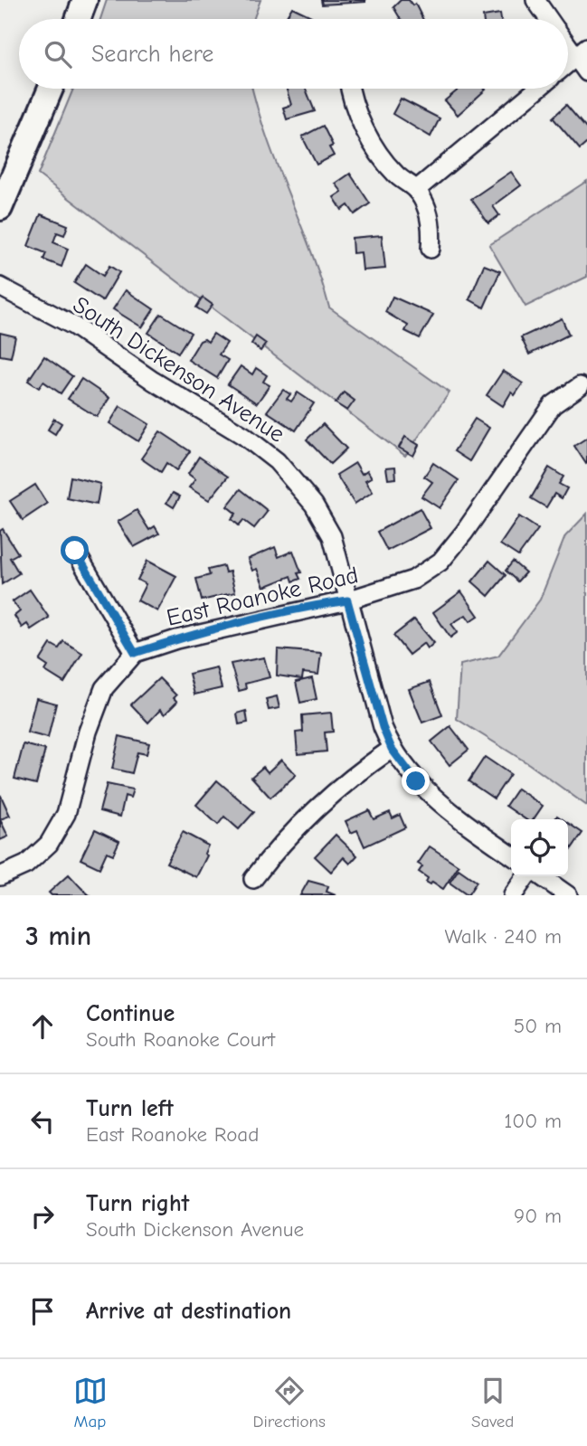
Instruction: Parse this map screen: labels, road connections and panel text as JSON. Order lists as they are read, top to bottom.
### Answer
{
  "streets": {
    "street": ["South Dickenson Avenue", "East Roanoke Road"]
  },
  "crossings": [
    ["South Dickenson Avenue", "East Roanoke Road"]
  ],
  "page": {
    "search": "Search here",
    "heading": ["3 min", "Walk · 240 m"],
    "list": [
      ["Continue", "South Roanoke Court", "50 m"],
      ["Turn left", "East Roanoke Road", "100 m"],
      ["Turn right", "South Dickenson Avenue", "90 m"],
      "Arrive at destination"
    ],
    "nav": ["Map", "Directions", "Saved"]
  }
}
